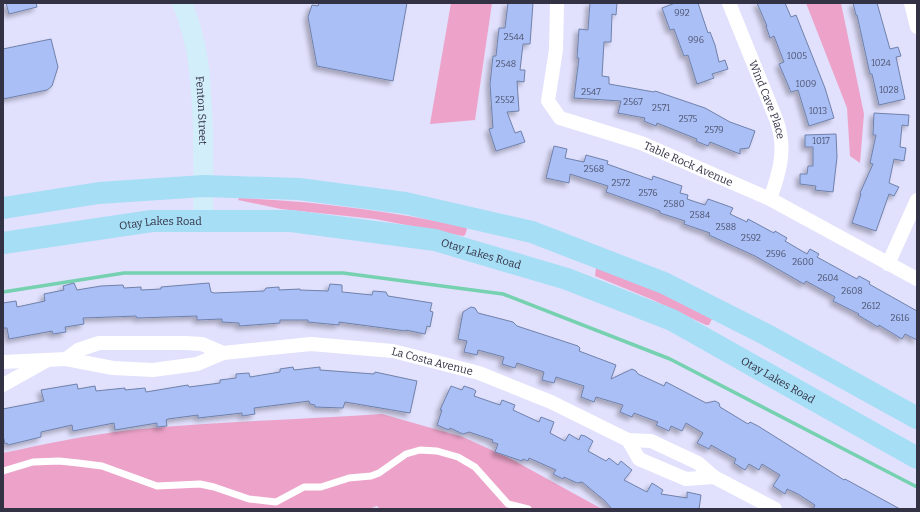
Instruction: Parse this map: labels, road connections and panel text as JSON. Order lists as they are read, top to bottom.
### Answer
{
  "streets": {
    "main road": ["Otay Lakes Road"],
    "street": [
      "Wind Cave Place",
      "Fenton Street",
      "Table Rock Avenue",
      "La Costa Avenue"
    ]
  },
  "crossings": [
    ["Wind Cave Place", "Table Rock Avenue"],
    ["Fenton Street", "Otay Lakes Road"]
  ],
  "house_numbers": [
    "992",
    "2544",
    "996",
    "1005",
    "1024",
    "2548",
    "1009",
    "1028",
    "2547",
    "2552",
    "2567",
    "2571",
    "1013",
    "2575",
    "2579",
    "1017",
    "2568",
    "2572",
    "2576",
    "2580",
    "2584",
    "2588",
    "2592",
    "2596",
    "2600",
    "2604",
    "2608",
    "2612",
    "2616"
  ]
}
